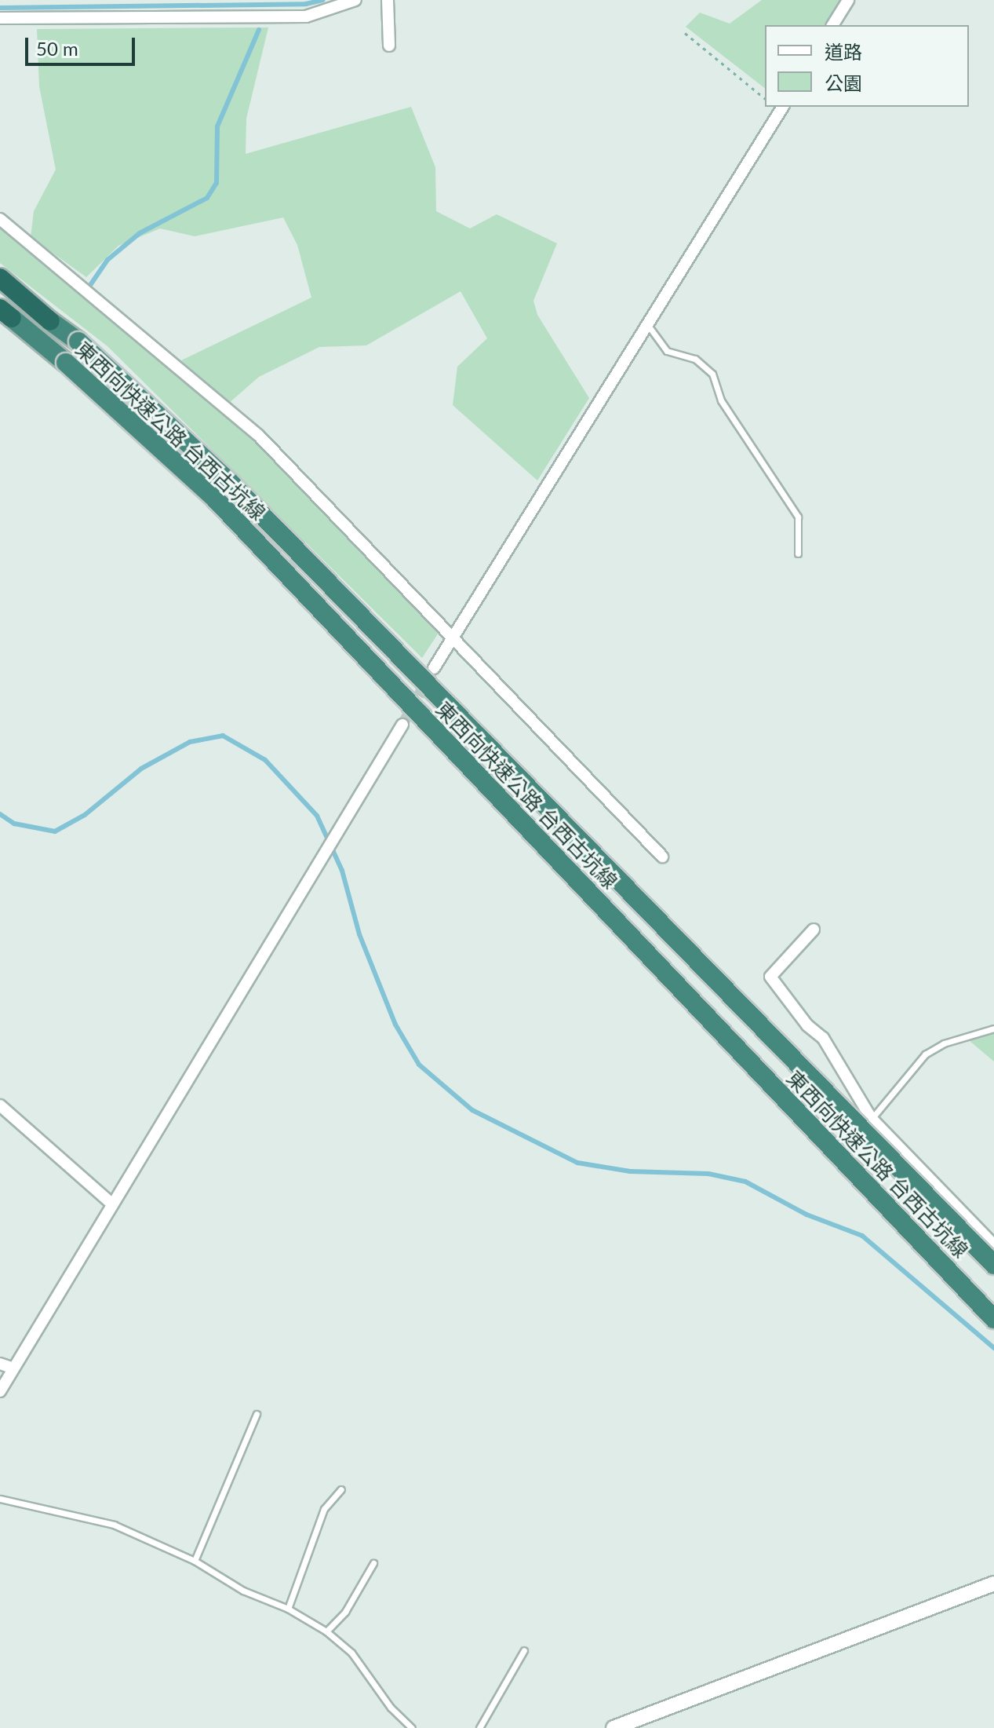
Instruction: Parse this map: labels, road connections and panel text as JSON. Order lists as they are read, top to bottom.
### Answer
{
  "streets": {
    "highway": ["東西向快速公路 台西古坑線"]
  },
  "legend": ["道路", "公園"],
  "scale_bar": "50 m"
}
